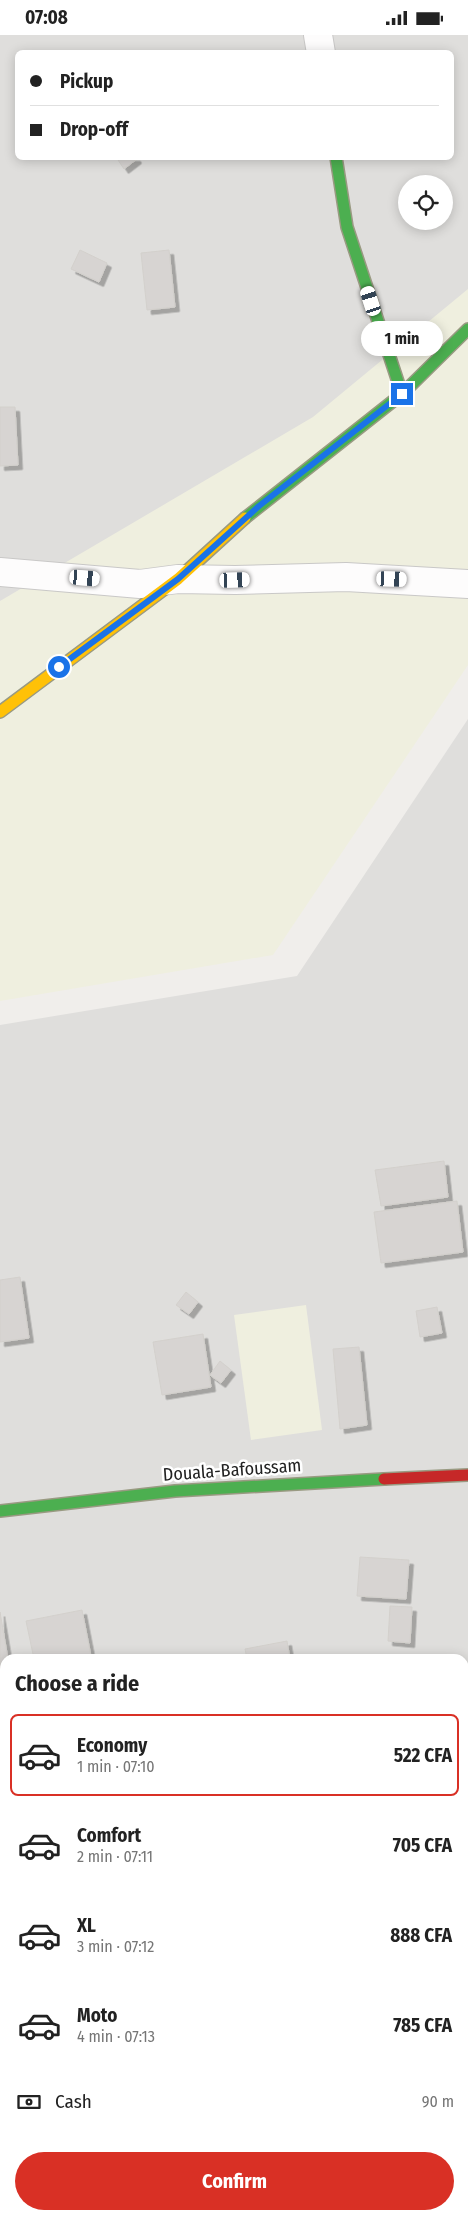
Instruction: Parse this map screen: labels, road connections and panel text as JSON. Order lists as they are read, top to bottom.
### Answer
{
  "streets": {
    "main road": ["Douala-Bafoussam"]
  },
  "page": {
    "status": "07:08",
    "banner": ["Pickup", "Drop-off"],
    "bubble": "1 min",
    "heading": "Choose a ride",
    "list": [
      {
        "name": "Economy",
        "note": "1 min · 07:10",
        "value": "522 CFA"
      },
      {
        "name": "Comfort",
        "note": "2 min · 07:11",
        "value": "705 CFA"
      },
      {
        "name": "XL",
        "note": "3 min · 07:12",
        "value": "888 CFA"
      },
      {
        "name": "Moto",
        "note": "4 min · 07:13",
        "value": "785 CFA"
      }
    ],
    "pay": ["Cash", "90 m"],
    "buttons": "Confirm"
  }
}
